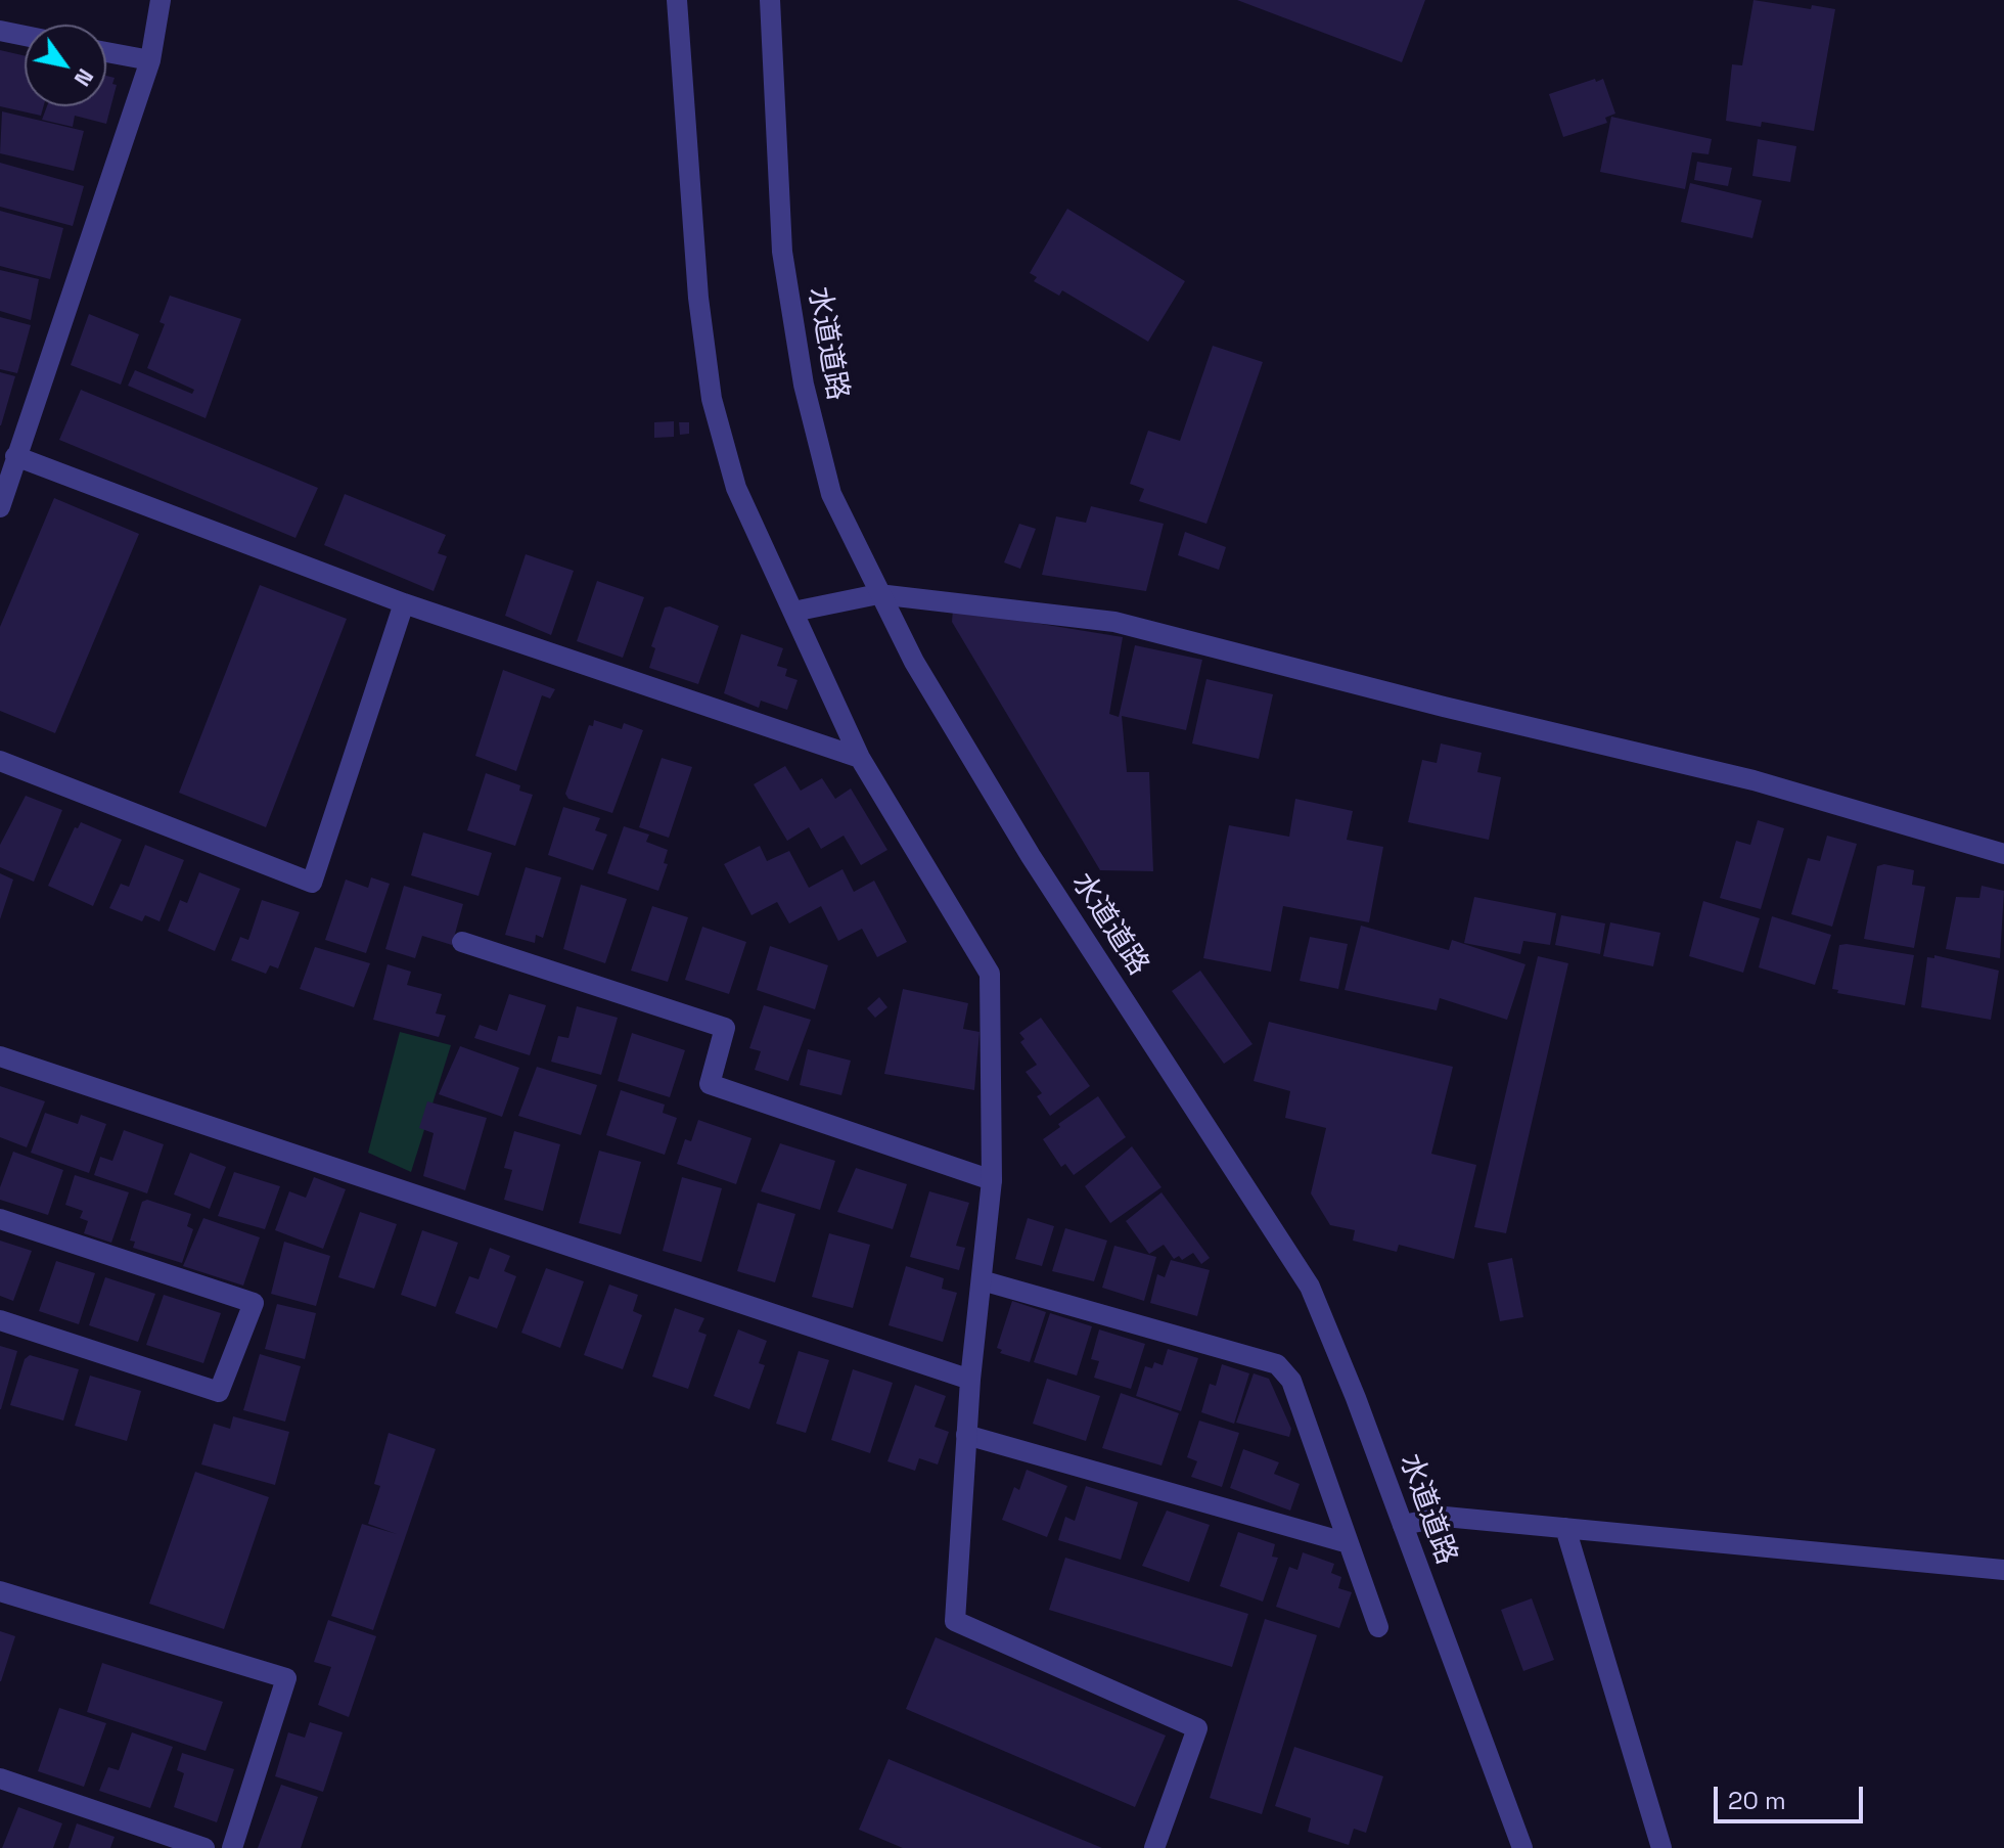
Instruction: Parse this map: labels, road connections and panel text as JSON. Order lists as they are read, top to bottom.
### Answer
{
  "streets": {
    "street": ["水道道路"]
  },
  "scale_bar": "20 m",
  "north": "bottom right"
}
